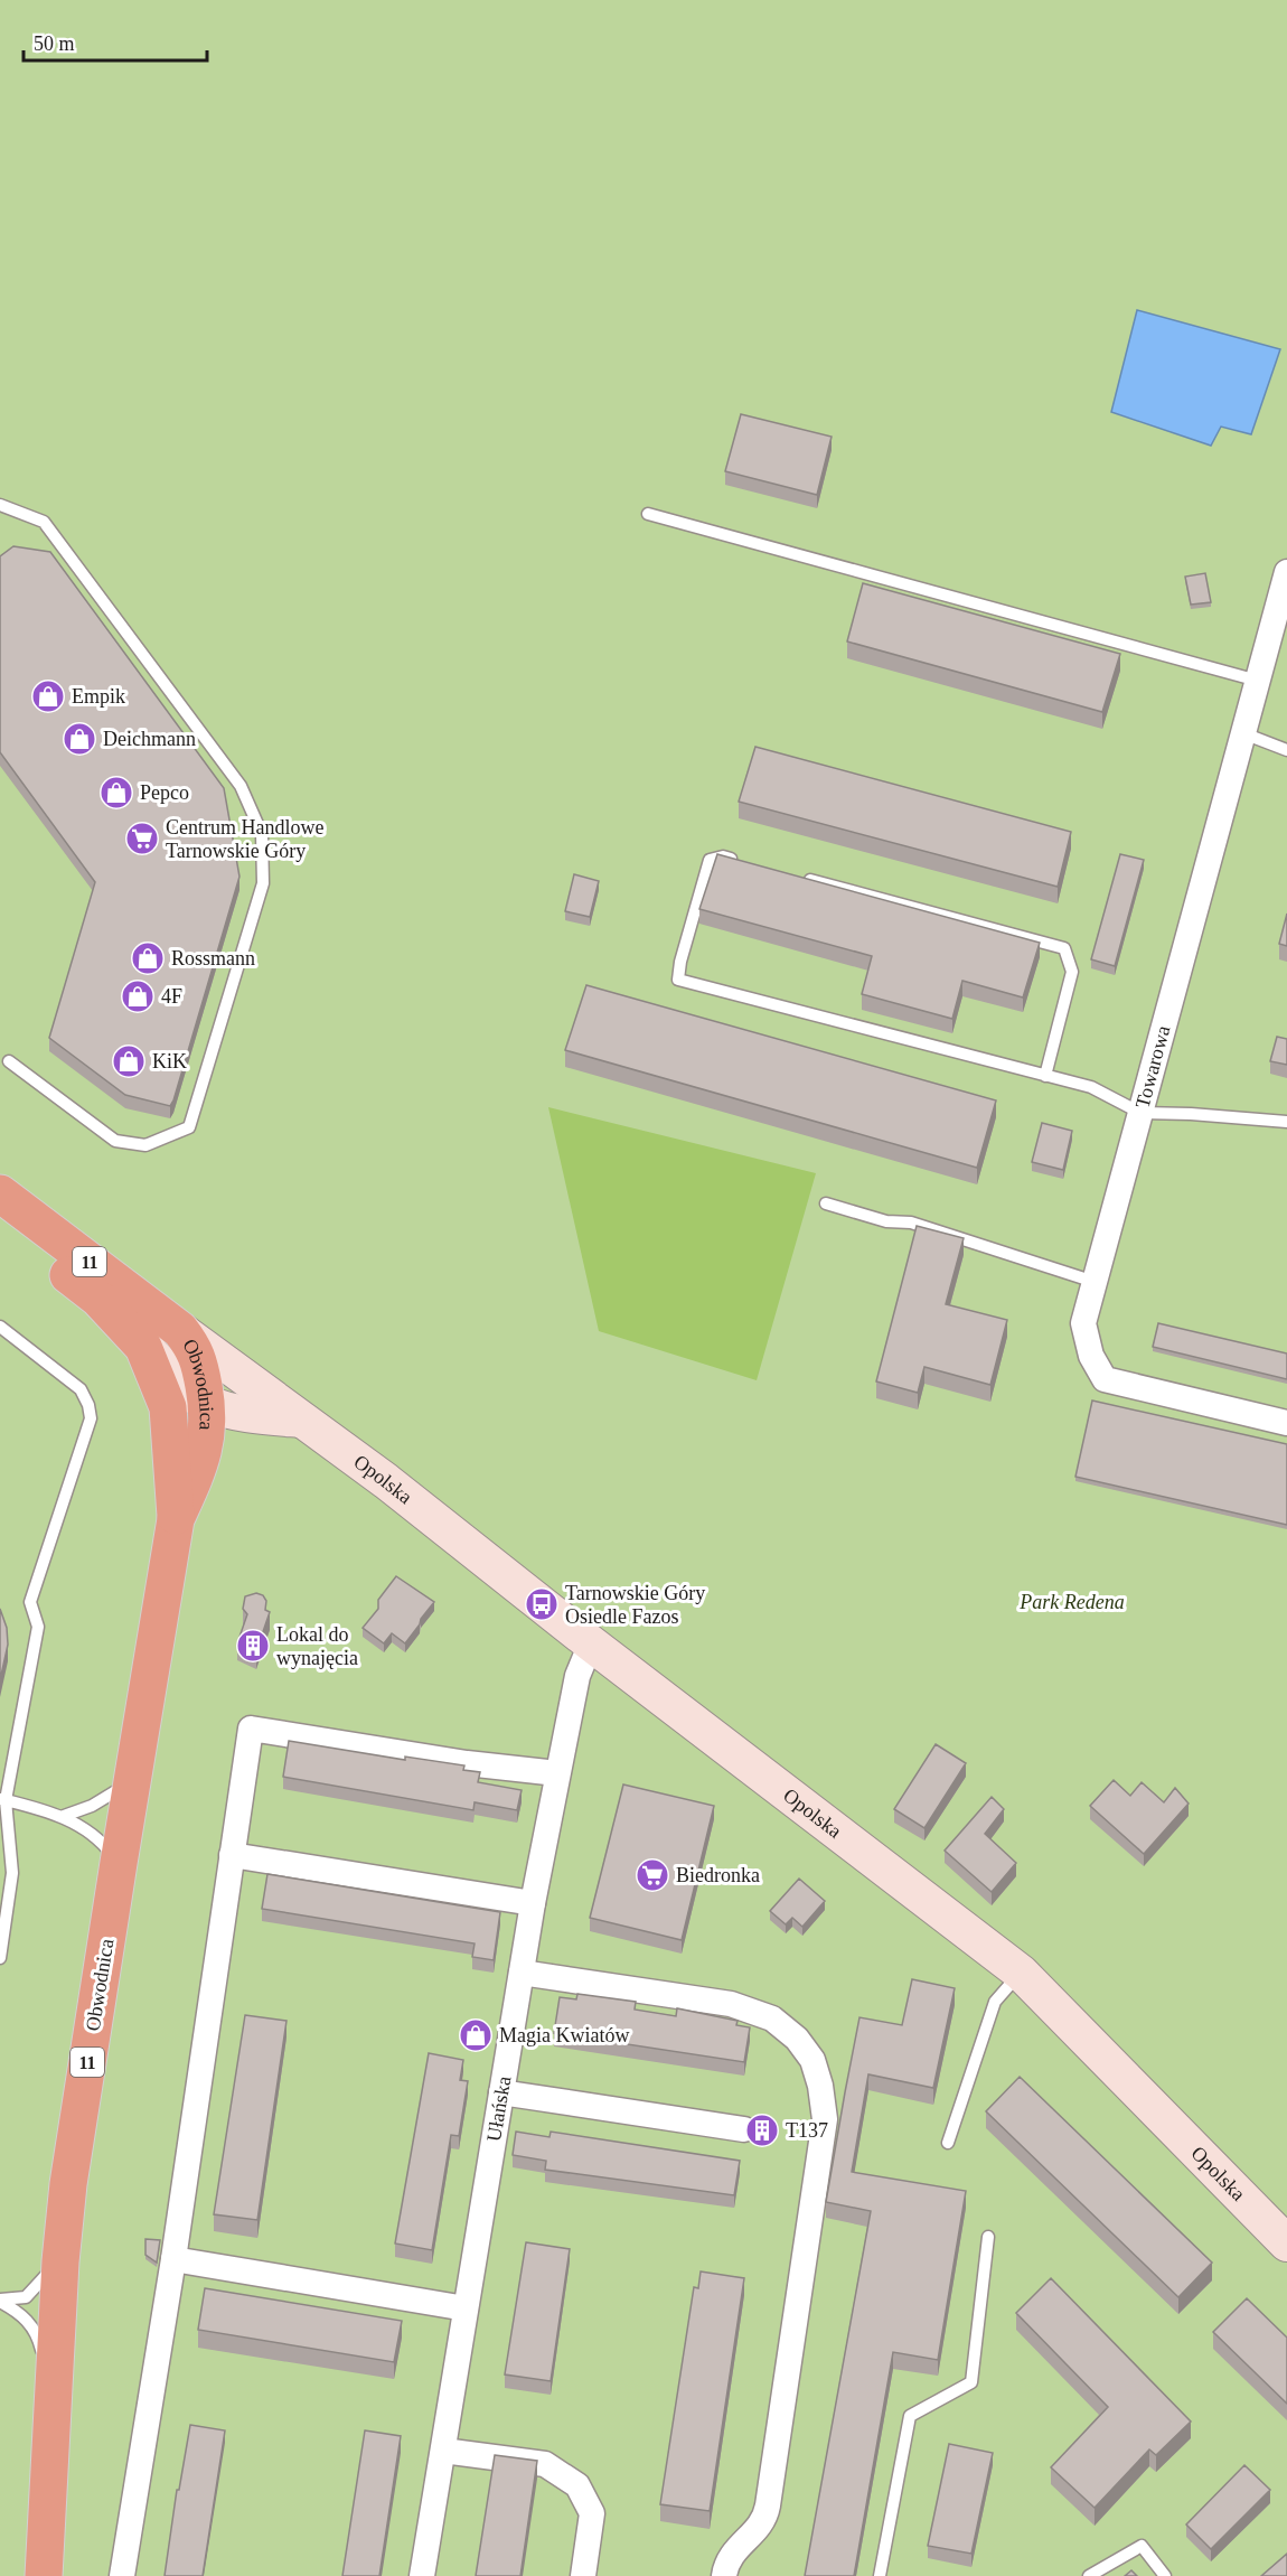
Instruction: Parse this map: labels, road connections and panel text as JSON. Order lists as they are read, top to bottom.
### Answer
{
  "streets": {
    "highway": ["11", "Obwodnica"],
    "street": ["Towarowa", "Opolska", "Ułańska"]
  },
  "crossings": [
    ["11", "Obwodnica"],
    ["Obwodnica", "Opolska"],
    ["Opolska", "Ułańska"]
  ],
  "parks": ["Park Redena"],
  "places": {
    "shop": [
      "Empik",
      "Deichmann",
      "Pepco",
      "Rossmann",
      "4F",
      "KiK",
      "Magia Kwiatów"
    ],
    "supermarket": ["Centrum Handlowe Tarnowskie Góry", "Biedronka"],
    "bus stop": ["Tarnowskie Góry Osiedle Fazos"],
    "building": ["Lokal do wynajęcia", "T137"]
  },
  "scale_bar": "50 m"
}
